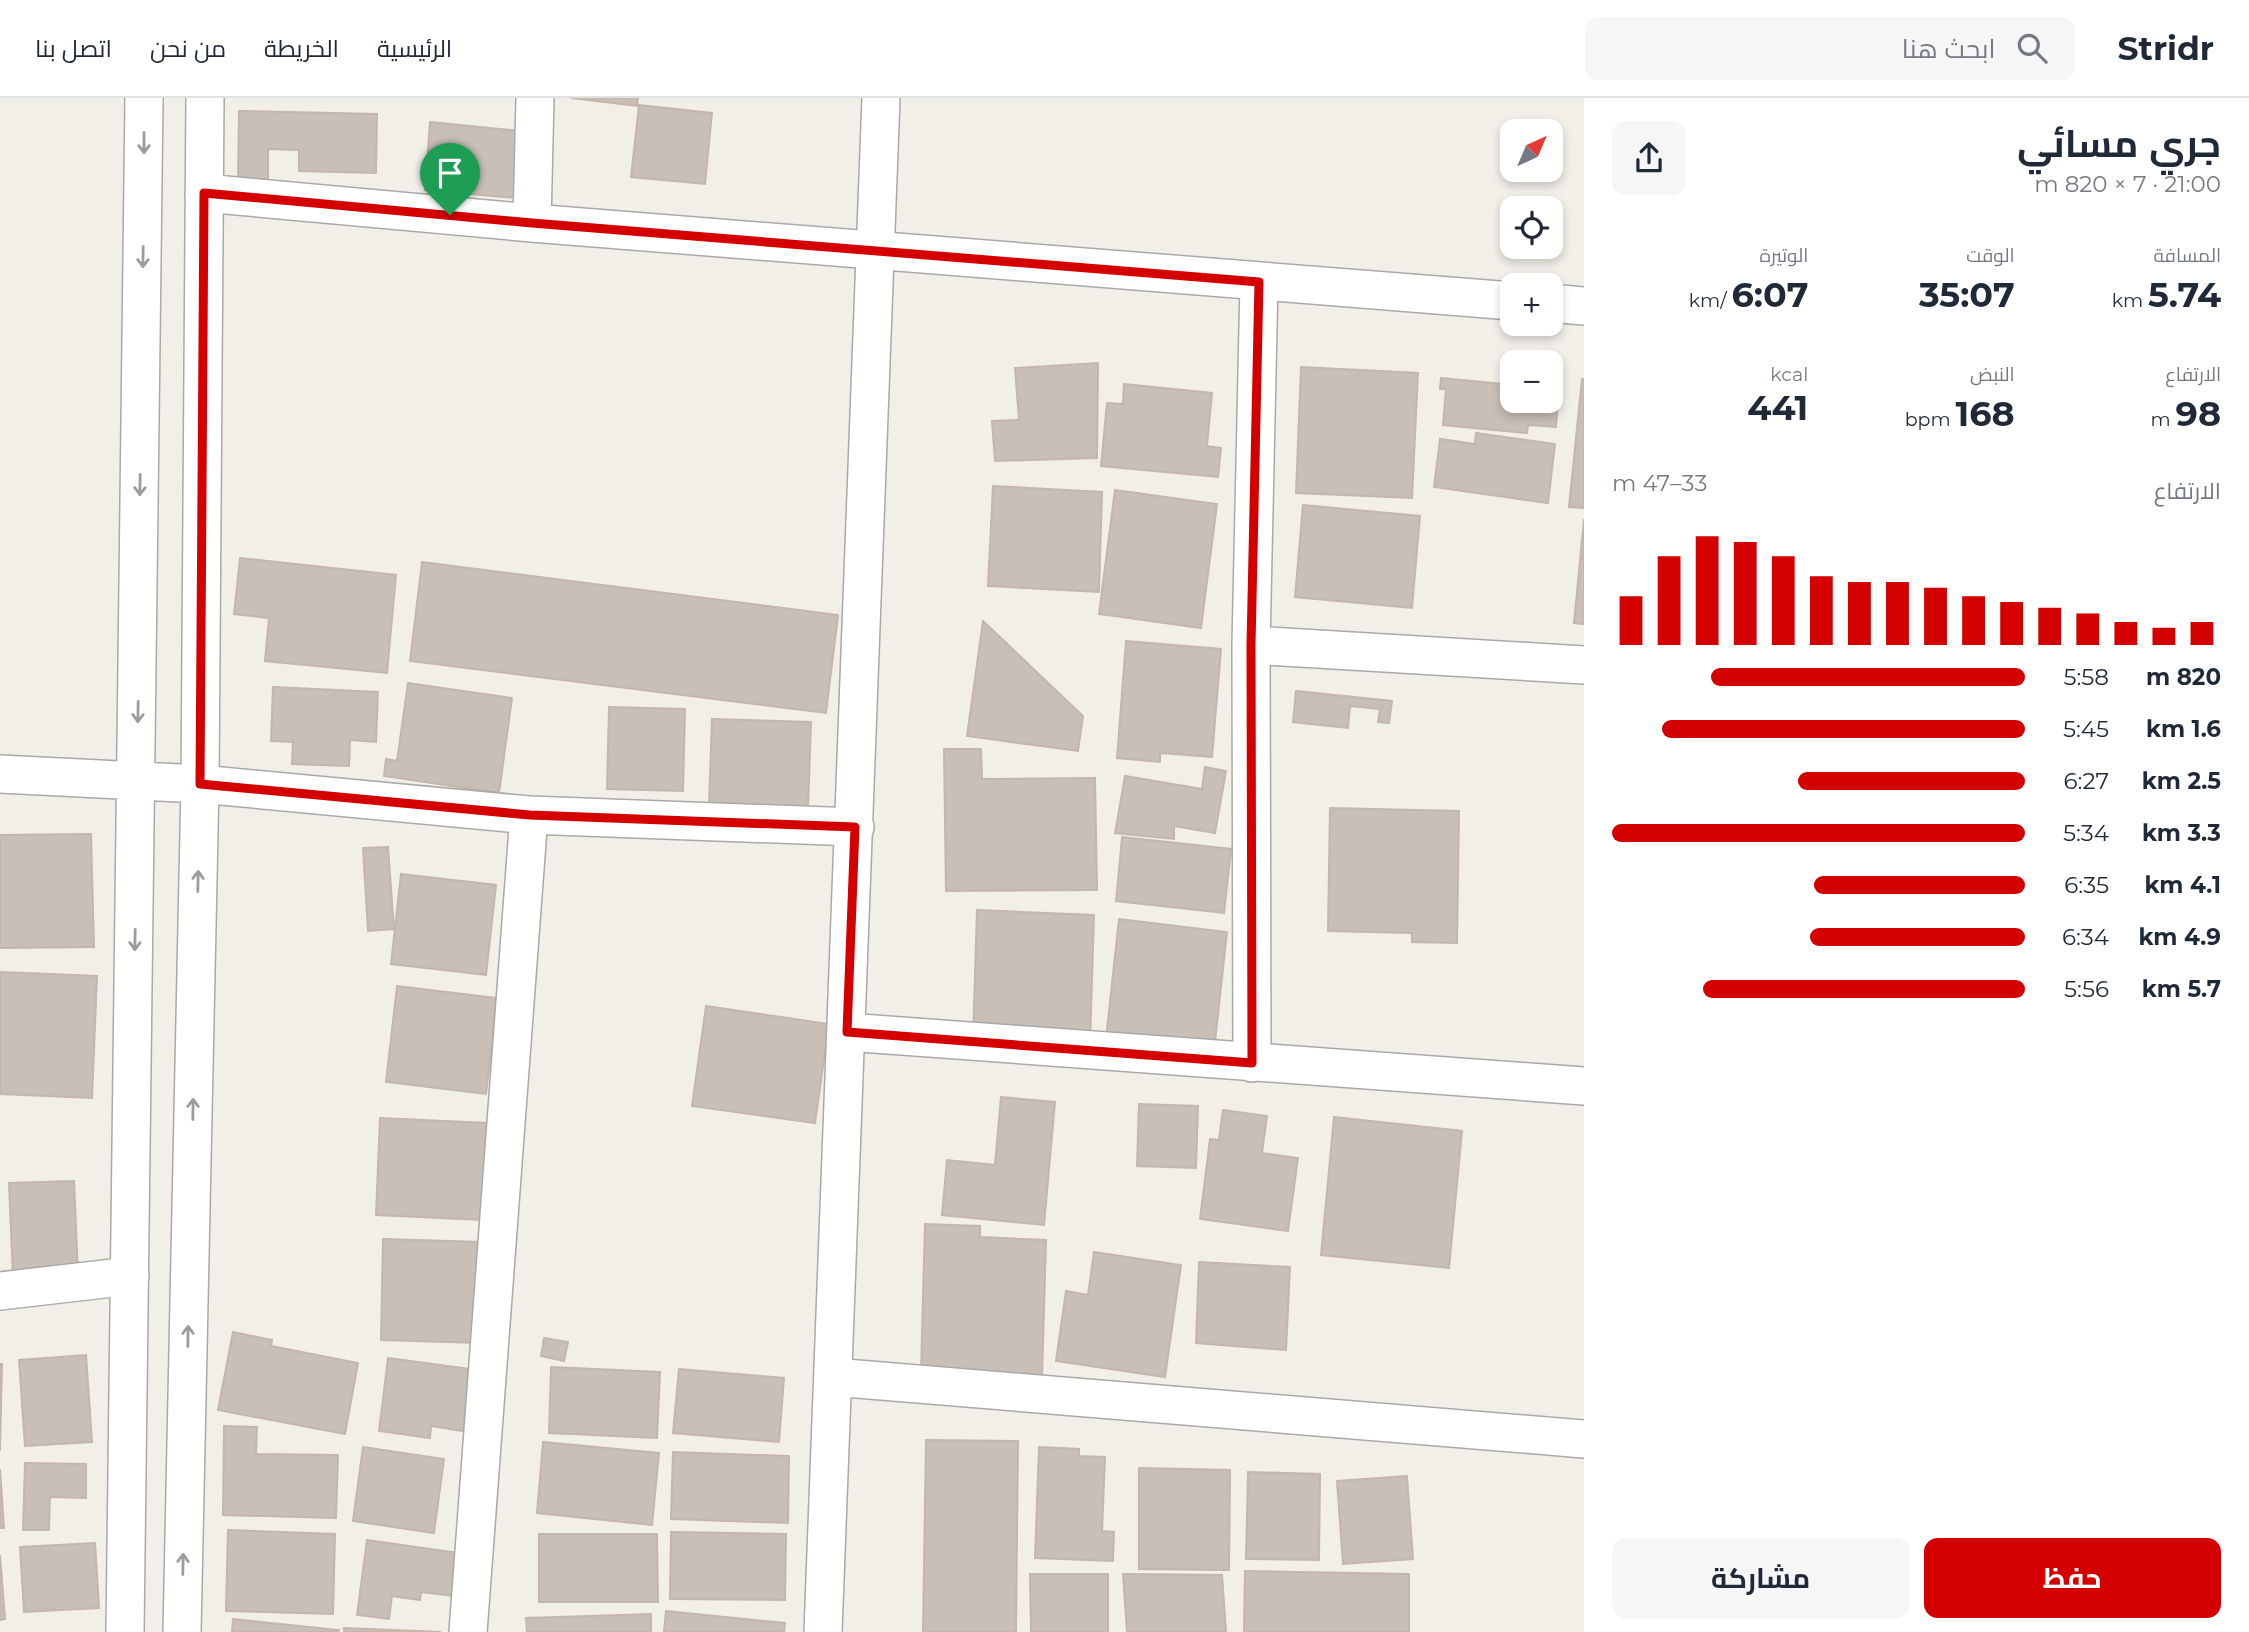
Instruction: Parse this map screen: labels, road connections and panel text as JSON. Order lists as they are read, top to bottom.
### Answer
{
  "north": "top right",
  "page": {
    "header": "Stridr",
    "search": "ابحث هنا",
    "nav": [
      "الرئيسية",
      "الخريطة",
      "من نحن",
      "اتصل بنا"
    ],
    "heading": ["جري مسائي", "21:00 · 7 × 820 m"],
    "map_buttons": ["+", "−"],
    "stats": [
      ["المسافة", "5.74 km"],
      ["الوقت", "35:07"],
      ["الوتيرة", "6:07 /km"],
      ["الارتفاع", "98 m"],
      ["النبض", "168 bpm"],
      ["kcal", "441"]
    ],
    "chart": ["الارتفاع", "33–47 m"],
    "list": [
      {
        "name": "820 m",
        "note": "5:58"
      },
      {
        "name": "1.6 km",
        "note": "5:45"
      },
      {
        "name": "2.5 km",
        "note": "6:27"
      },
      {
        "name": "3.3 km",
        "note": "5:34"
      },
      {
        "name": "4.1 km",
        "note": "6:35"
      },
      {
        "name": "4.9 km",
        "note": "6:34"
      },
      {
        "name": "5.7 km",
        "note": "5:56"
      }
    ],
    "buttons": ["حفظ", "مشاركة"]
  }
}
